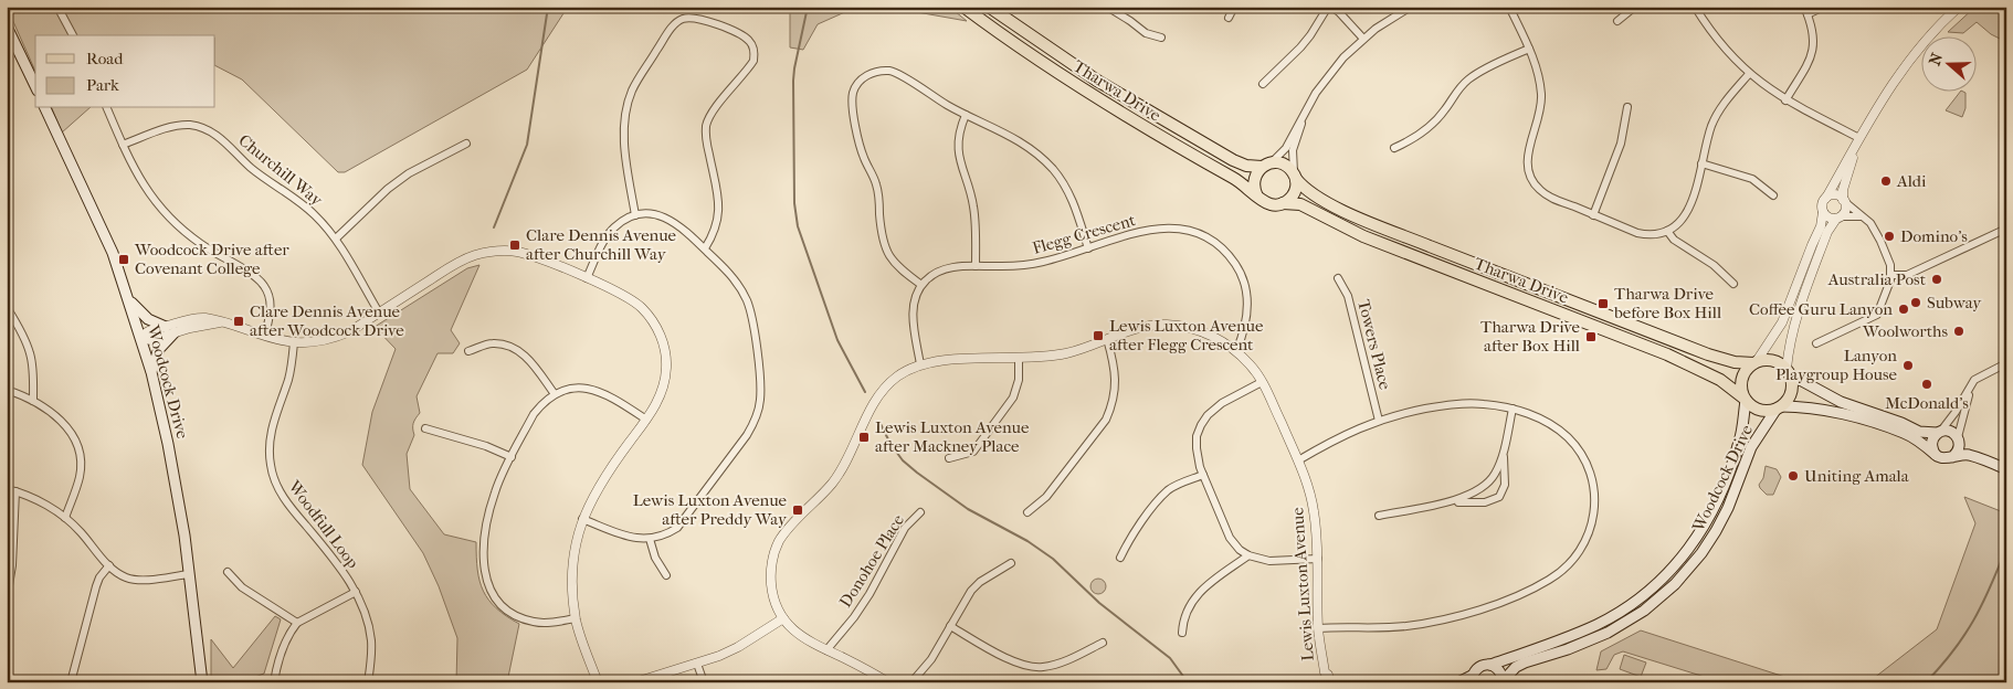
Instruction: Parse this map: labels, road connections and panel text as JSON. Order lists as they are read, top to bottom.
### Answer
{
  "streets": {
    "main road": ["Tharwa Drive", "Woodcock Drive"],
    "street": [
      "Churchill Way",
      "Flegg Crescent",
      "Towers Place",
      "Woodfull Loop",
      "Donohoe Place",
      "Lewis Luxton Avenue"
    ]
  },
  "crossings": [
    ["Tharwa Drive", "Woodcock Drive"],
    ["Flegg Crescent", "Lewis Luxton Avenue"],
    ["Donohoe Place", "Lewis Luxton Avenue"]
  ],
  "places": {
    "other": [
      "Aldi",
      "Domino's",
      "Australia Post",
      "Subway",
      "Coffee Guru Lanyon",
      "Woolworths",
      "Lanyon Playgroup House",
      "McDonald's",
      "Uniting Amala"
    ],
    "transit": [
      "Clare Dennis Avenue after Churchill Way",
      "Woodcock Drive after Covenant College",
      "Tharwa Drive before Box Hill",
      "Clare Dennis Avenue after Woodcock Drive",
      "Lewis Luxton Avenue after Flegg Crescent",
      "Tharwa Drive after Box Hill",
      "Lewis Luxton Avenue after Mackney Place",
      "Lewis Luxton Avenue after Preddy Way"
    ]
  },
  "legend": ["Road", "Park"],
  "north": "left"
}
